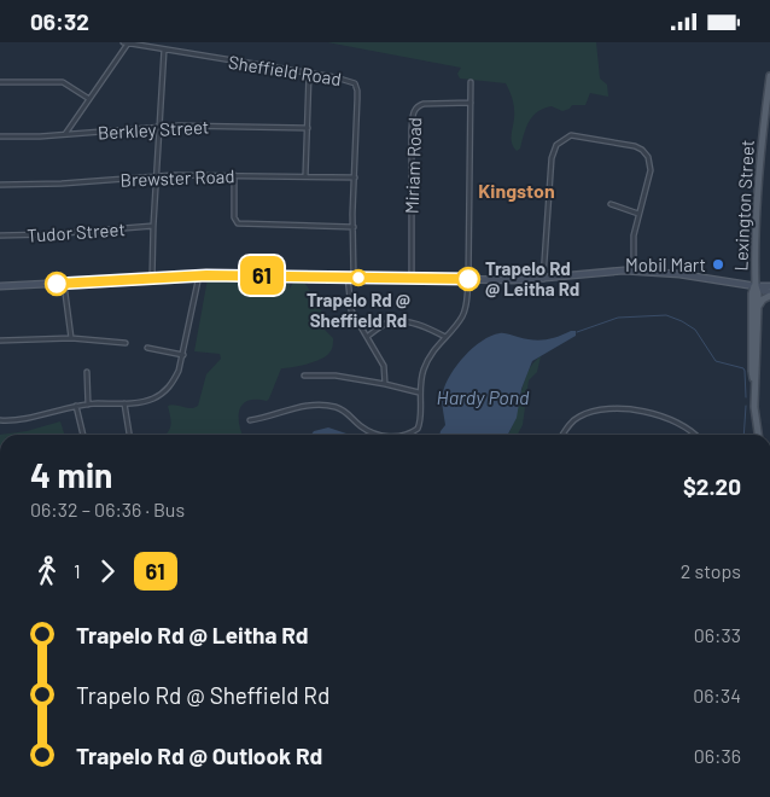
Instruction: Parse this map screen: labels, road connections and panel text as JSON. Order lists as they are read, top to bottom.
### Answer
{
  "streets": {
    "main road": ["Lexington Street"],
    "street": [
      "Sheffield Road",
      "Berkley Street",
      "Miriam Road",
      "Brewster Road",
      "Tudor Street"
    ]
  },
  "crossings": [
    ["Sheffield Road", "Brewster Road"]
  ],
  "districts": ["Kingston"],
  "water": ["Hardy Pond"],
  "places": ["Mobil Mart", "Trapelo Rd @ Sheffield Rd", "Trapelo Rd @ Leitha Rd"],
  "lines": ["bus line 61"],
  "page": {
    "status": "06:32",
    "on_map": "61",
    "heading": ["4 min", "06:32 – 06:36 · Bus", "$2.20"],
    "legs": ["1", "61", "2 stops"],
    "list": [
      {
        "name": "Trapelo Rd @ Leitha Rd",
        "value": "06:33"
      },
      {
        "name": "Trapelo Rd @ Sheffield Rd",
        "value": "06:34"
      },
      {
        "name": "Trapelo Rd @ Outlook Rd",
        "value": "06:36"
      }
    ]
  }
}
